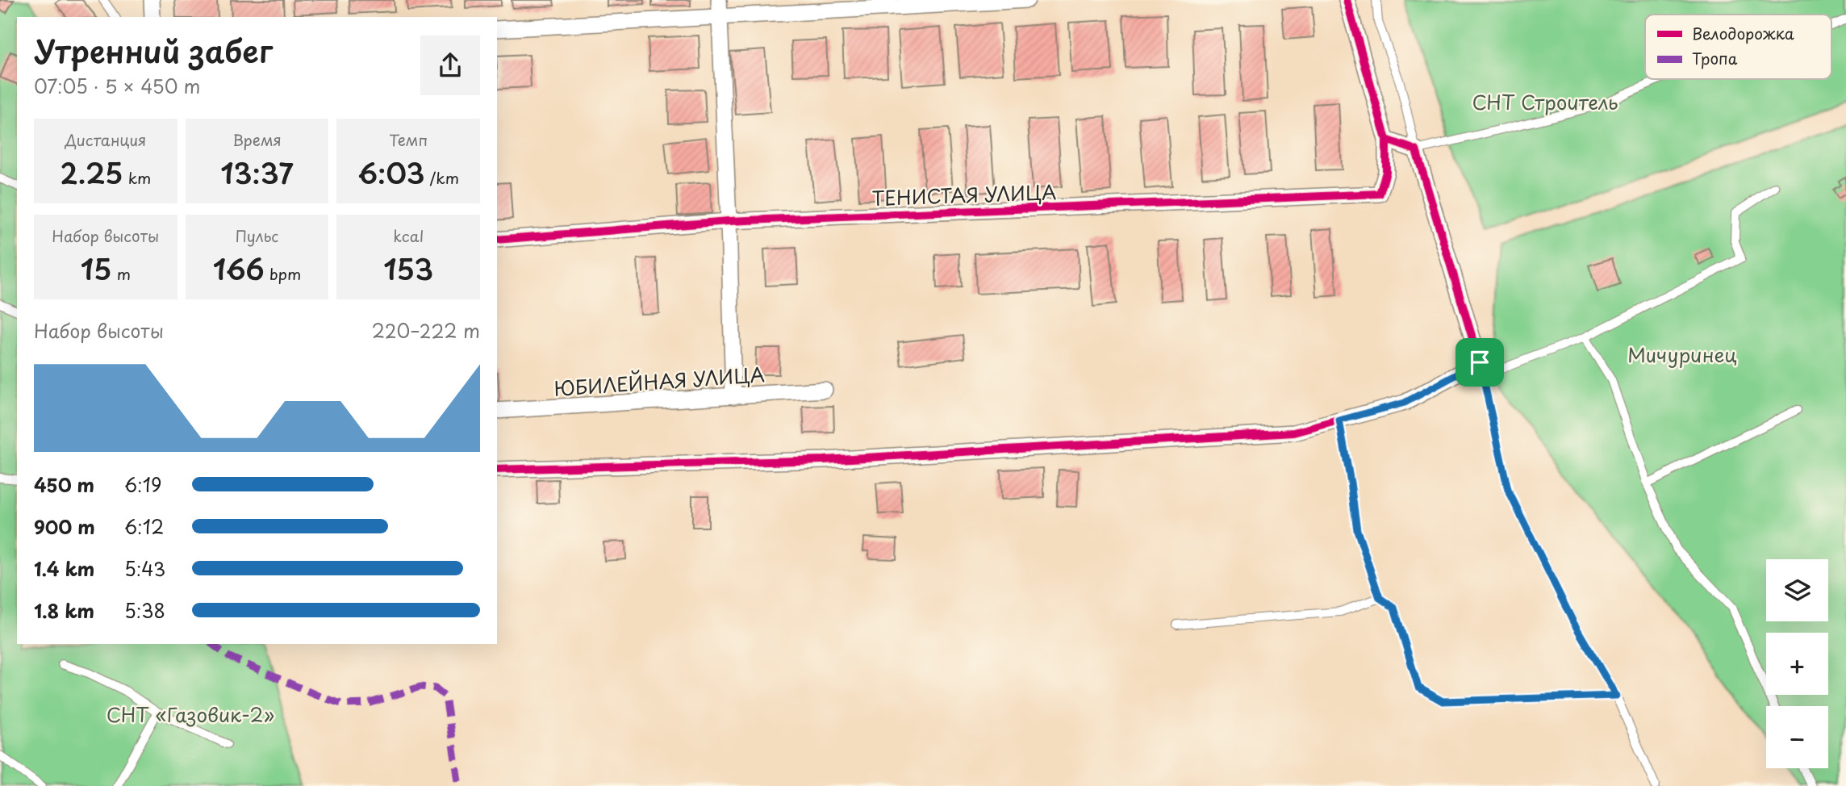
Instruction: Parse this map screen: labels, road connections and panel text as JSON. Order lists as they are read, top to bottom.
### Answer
{
  "streets": {
    "street": ["ТЕНИСТАЯ УЛИЦА", "ЮБИЛЕЙНАЯ УЛИЦА"]
  },
  "parks": ["СНТ Строитель", "Мичуринец", "СНТ «Газовик-2»"],
  "legend": ["Велодорожка", "Тропа"],
  "page": {
    "heading": ["Утренний забег", "07:05 · 5 × 450 m"],
    "stats": [
      ["Дистанция", "2.25 km"],
      ["Время", "13:37"],
      ["Темп", "6:03 /km"],
      ["Набор высоты", "15 m"],
      ["Пульс", "166 bpm"],
      ["kcal", "153"]
    ],
    "chart": ["Набор высоты", "220–222 m"],
    "list": [
      {
        "name": "450 m",
        "note": "6:19"
      },
      {
        "name": "900 m",
        "note": "6:12"
      },
      {
        "name": "1.4 km",
        "note": "5:43"
      },
      {
        "name": "1.8 km",
        "note": "5:38"
      }
    ],
    "map_buttons": ["+", "−"]
  }
}
